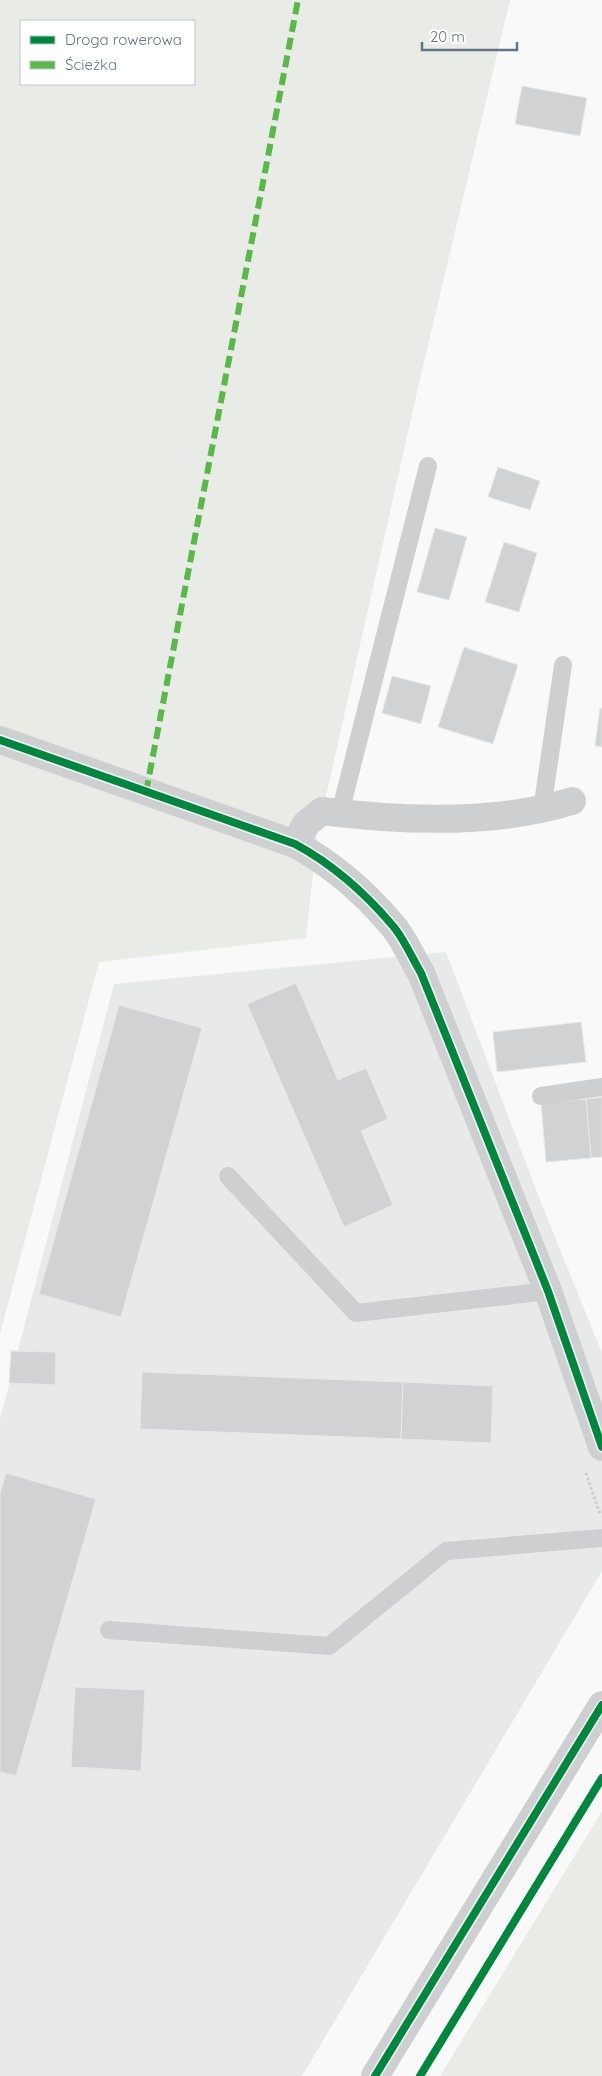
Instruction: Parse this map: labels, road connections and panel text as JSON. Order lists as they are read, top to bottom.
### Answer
{
  "legend": ["Droga rowerowa", "Ścieżka"],
  "scale_bar": "20 m"
}
